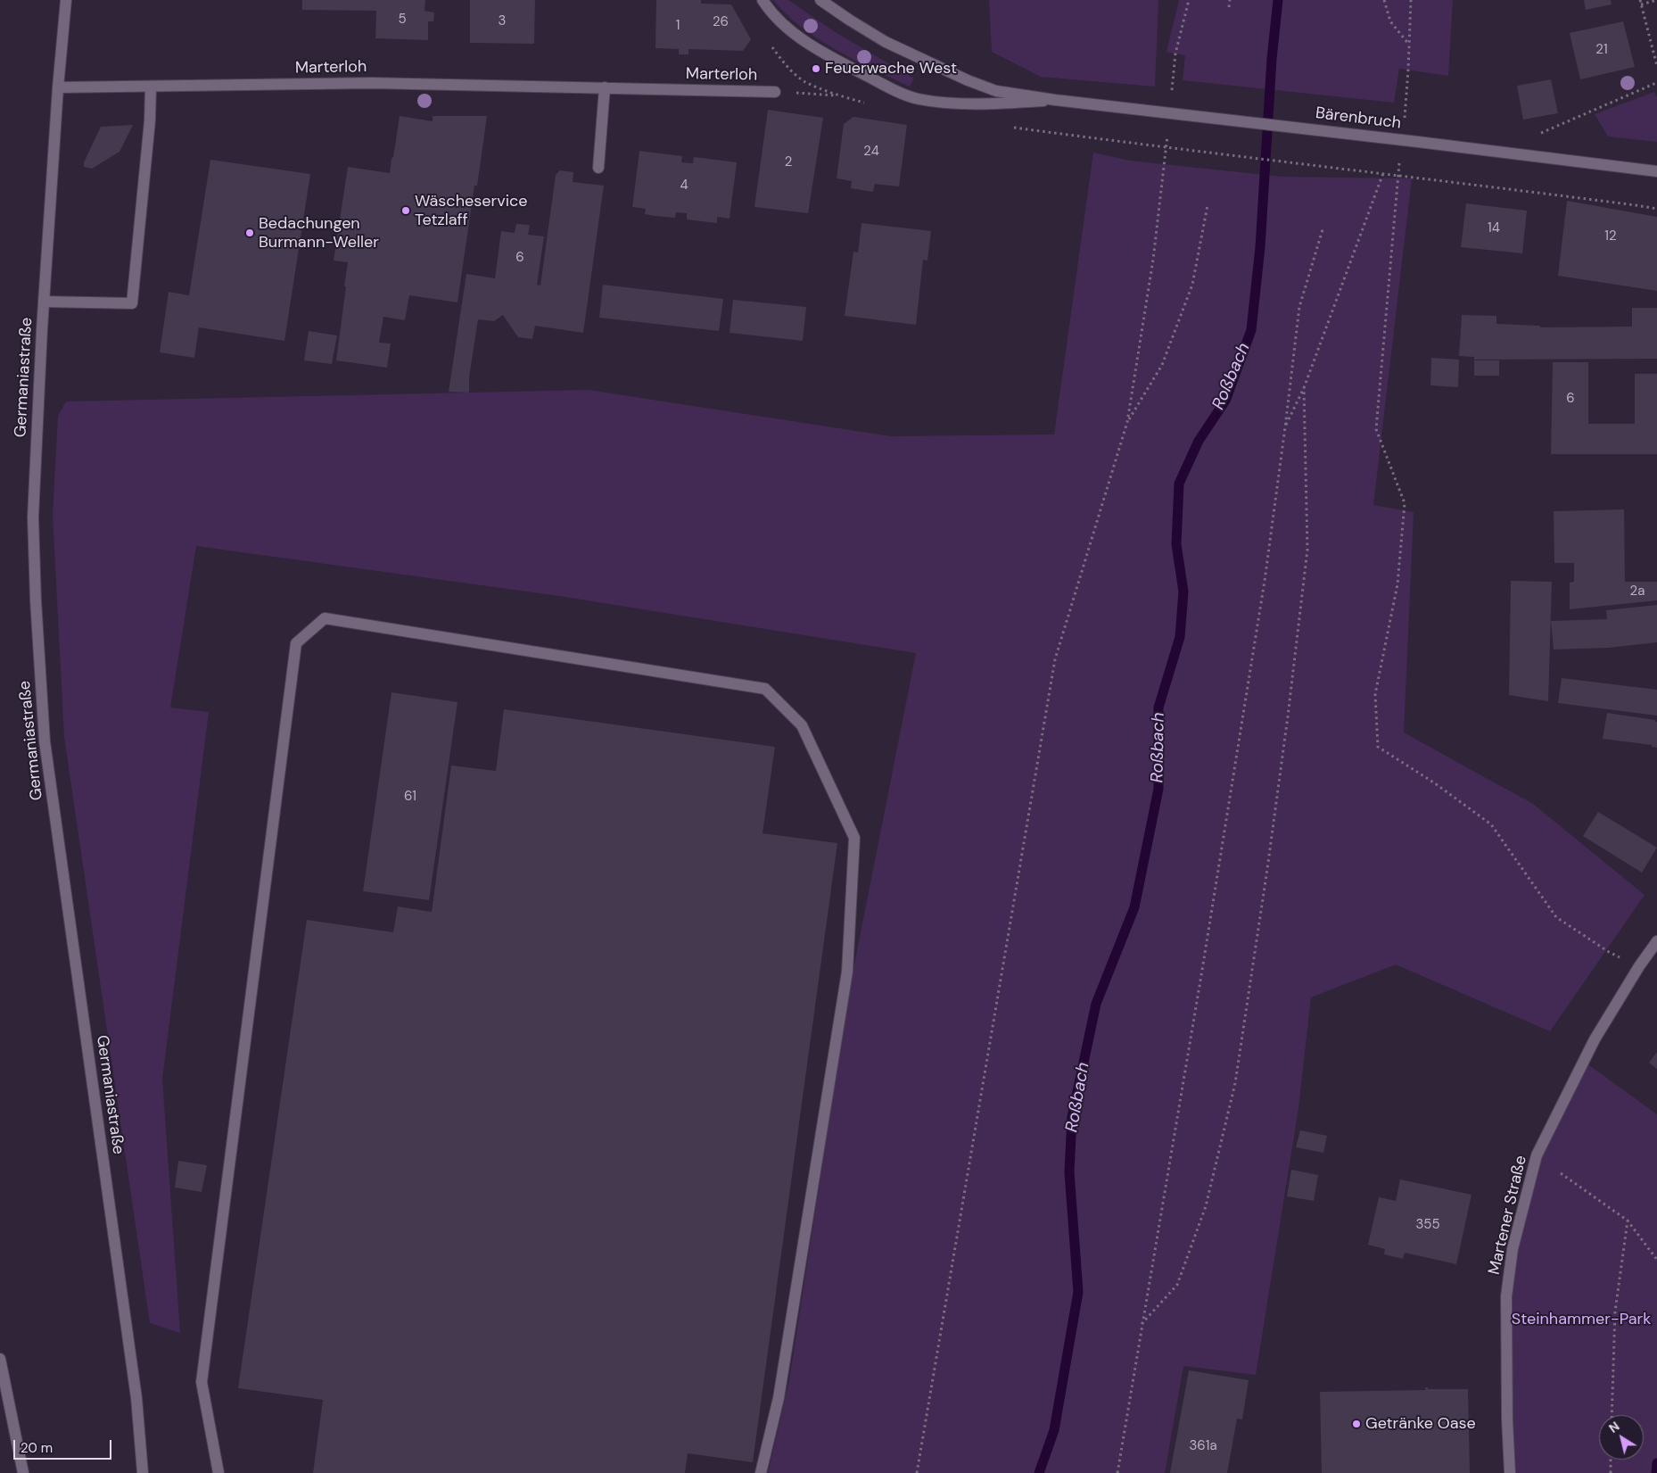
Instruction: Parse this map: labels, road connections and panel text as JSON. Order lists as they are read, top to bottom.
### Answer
{
  "streets": {
    "street": [
      "Marterloh",
      "Bärenbruch",
      "Germaniastraße",
      "Martener Straße"
    ]
  },
  "crossings": [
    ["Marterloh", "Germaniastraße"]
  ],
  "water": ["Roßbach"],
  "parks": ["Steinhammer-Park"],
  "places": [
    "Feuerwache West",
    "Wäscheservice Tetzlaff",
    "Bedachungen Burmann-Weller",
    "Getränke Oase"
  ],
  "house_numbers": [
    "5",
    "3",
    "26",
    "1",
    "21",
    "24",
    "2",
    "4",
    "14",
    "12",
    "6",
    "6",
    "2a",
    "61",
    "355",
    "361a"
  ],
  "scale_bar": "20 m",
  "north": "top left"
}
